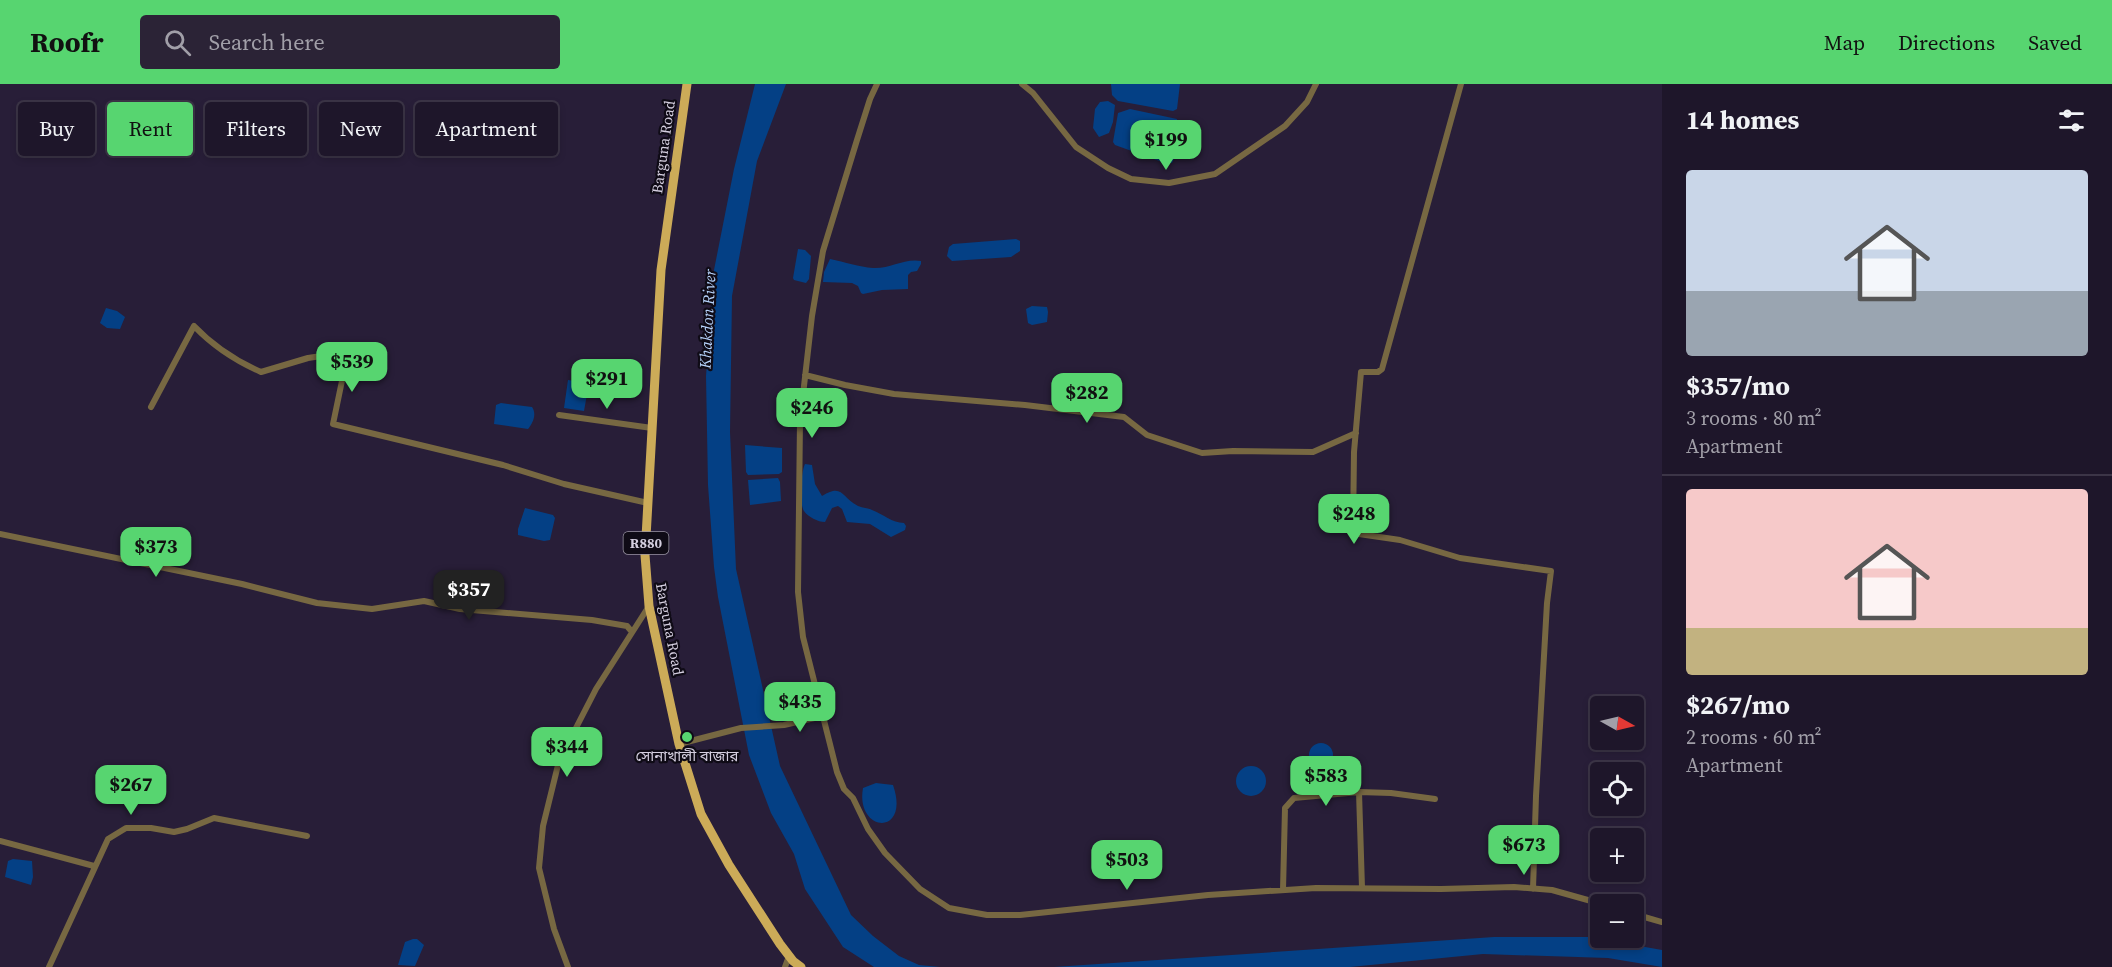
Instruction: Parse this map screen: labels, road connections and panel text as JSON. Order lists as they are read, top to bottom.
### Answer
{
  "streets": {
    "main road": ["Barguna Road", "R880"]
  },
  "water": ["Khakdon River"],
  "places": ["সোনাখালী বাজার"],
  "north": "right",
  "page": {
    "header": "Roofr",
    "search": "Search here",
    "nav": ["Map", "Directions", "Saved"],
    "heading": "14 homes",
    "chip": [
      "Buy",
      "Rent",
      "Filters",
      "New",
      "Apartment"
    ],
    "price": [
      "$199",
      "$539",
      "$291",
      "$282",
      "$246",
      "$248",
      "$373",
      "$357",
      "$435",
      "$344",
      "$583",
      "$267",
      "$673",
      "$503"
    ],
    "list": [
      {
        "name": "$357/mo",
        "note": "3 rooms · 80 m² · Apartment"
      },
      {
        "name": "$267/mo",
        "note": "2 rooms · 60 m² · Apartment"
      }
    ],
    "map_buttons": ["+", "−"]
  }
}
